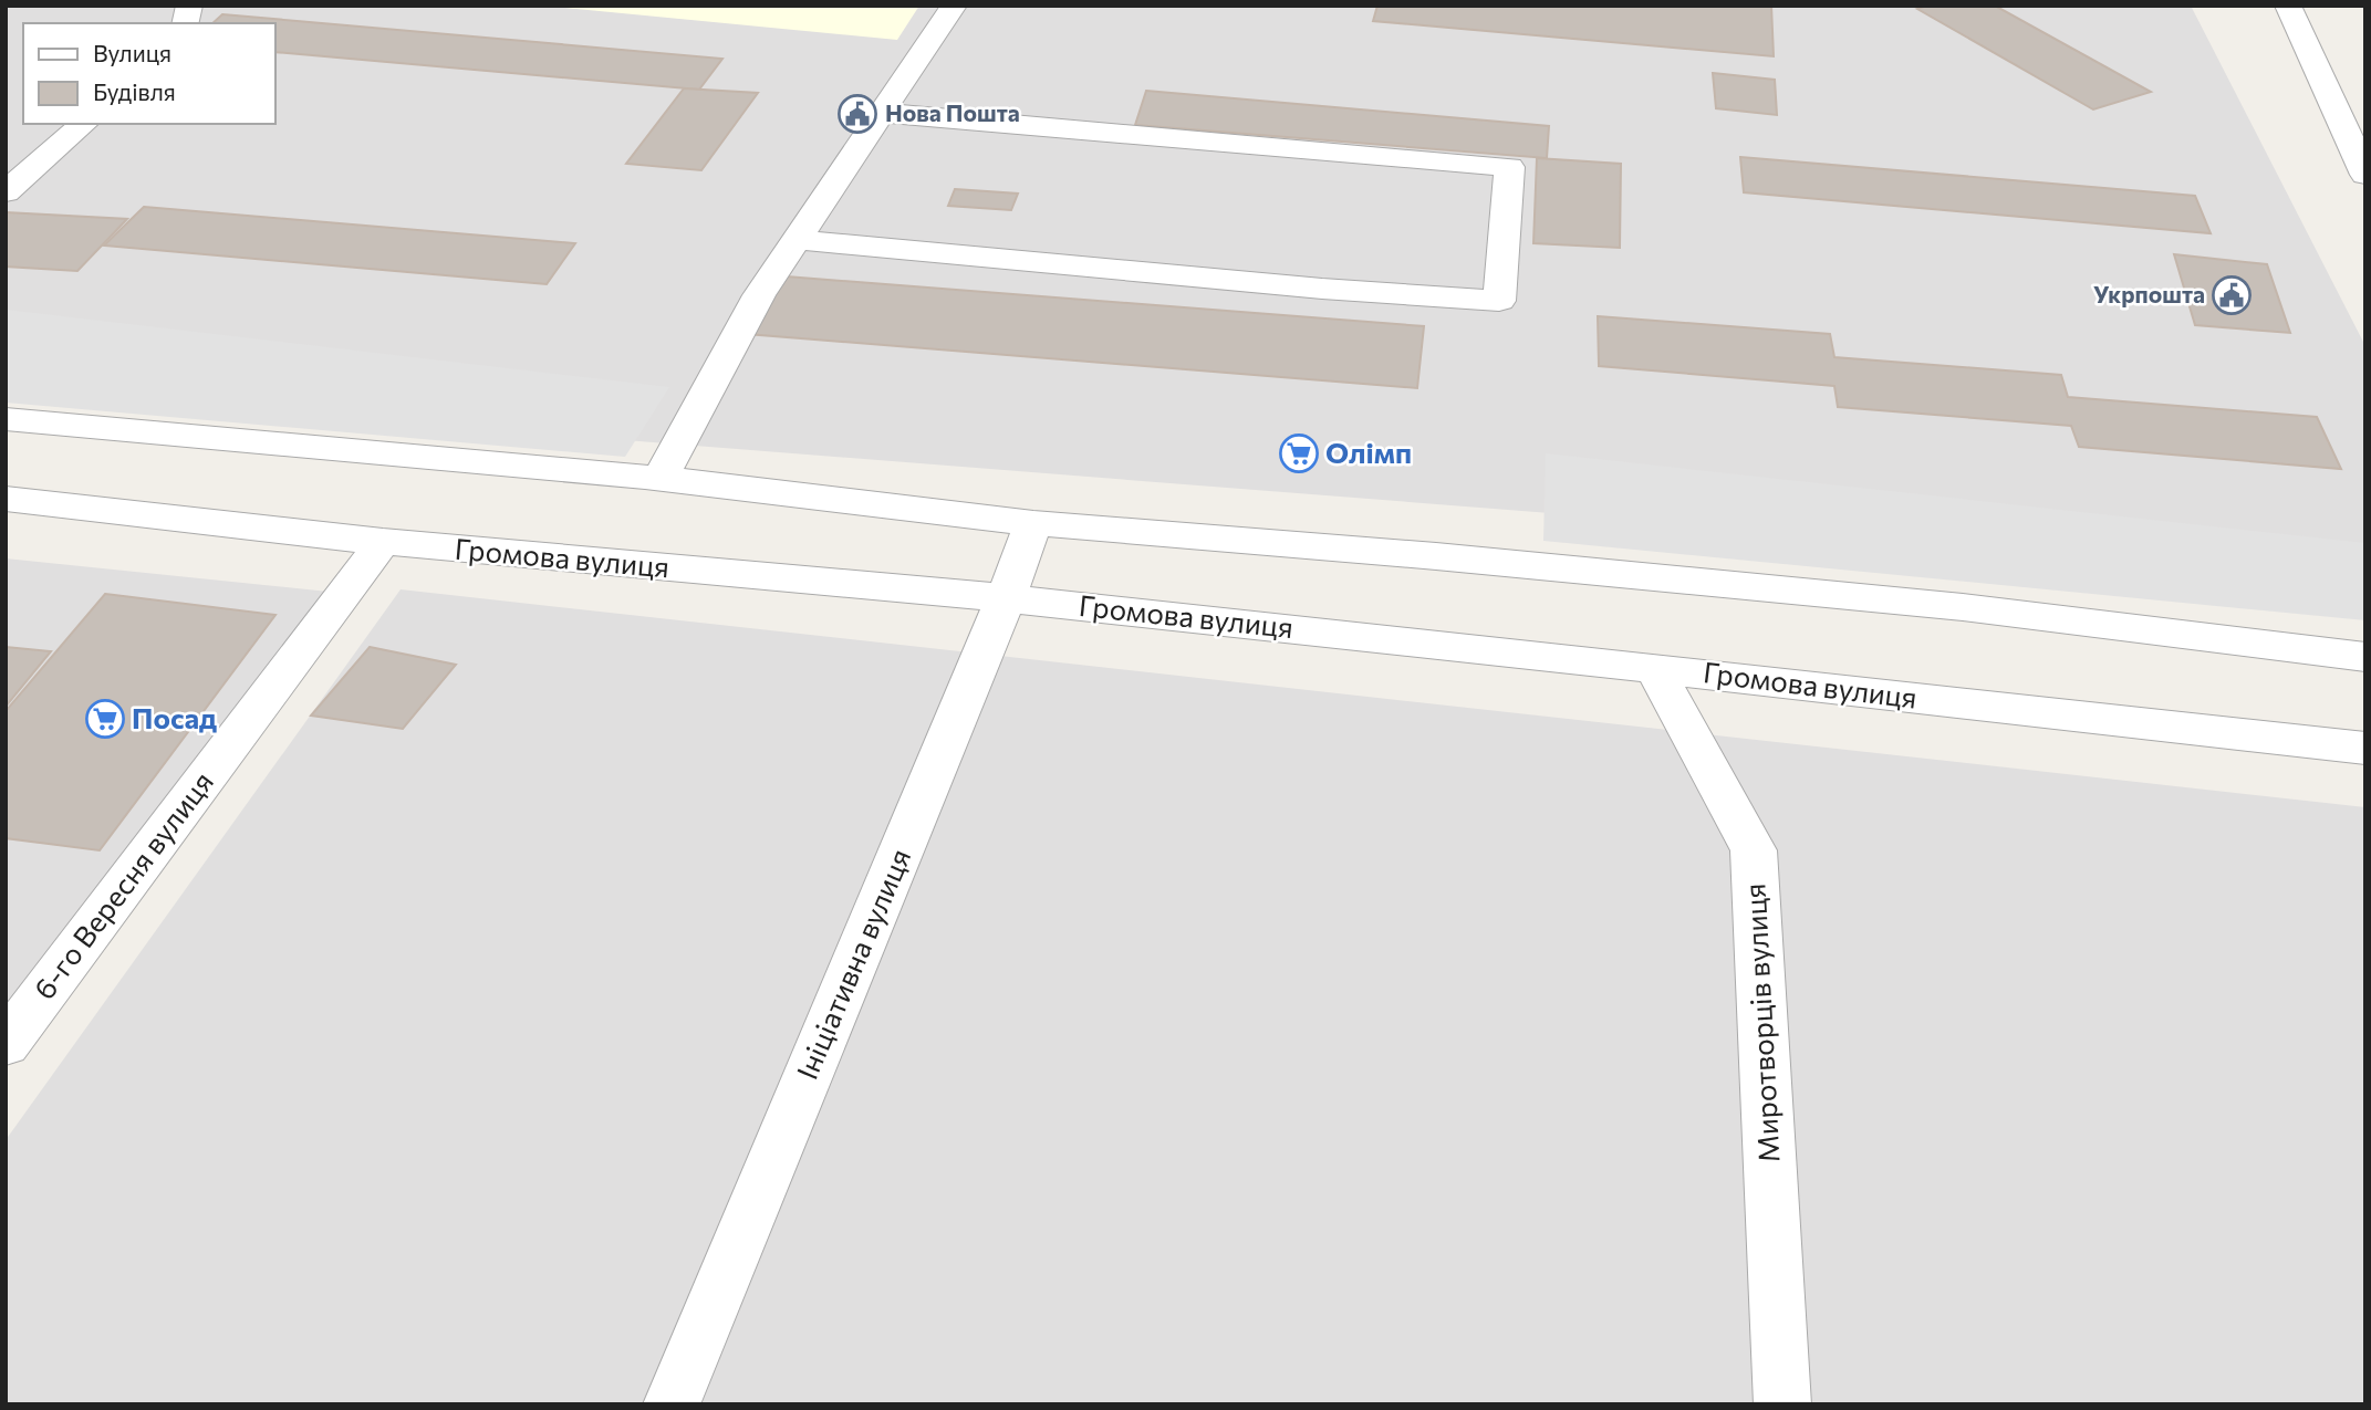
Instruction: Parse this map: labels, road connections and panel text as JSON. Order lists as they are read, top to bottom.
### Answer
{
  "streets": {
    "street": [
      "Громова вулиця",
      "6-го Вересня вулиця",
      "Ініціативна вулиця",
      "Миротворців вулиця"
    ]
  },
  "crossings": [
    ["Громова вулиця", "6-го Вересня вулиця"],
    ["Громова вулиця", "Ініціативна вулиця"],
    ["Громова вулиця", "Миротворців вулиця"]
  ],
  "places": {
    "public building": ["Нова Пошта", "Укрпошта"],
    "supermarket": ["Олімп", "Посад"]
  },
  "legend": ["Вулиця", "Будівля"]
}
